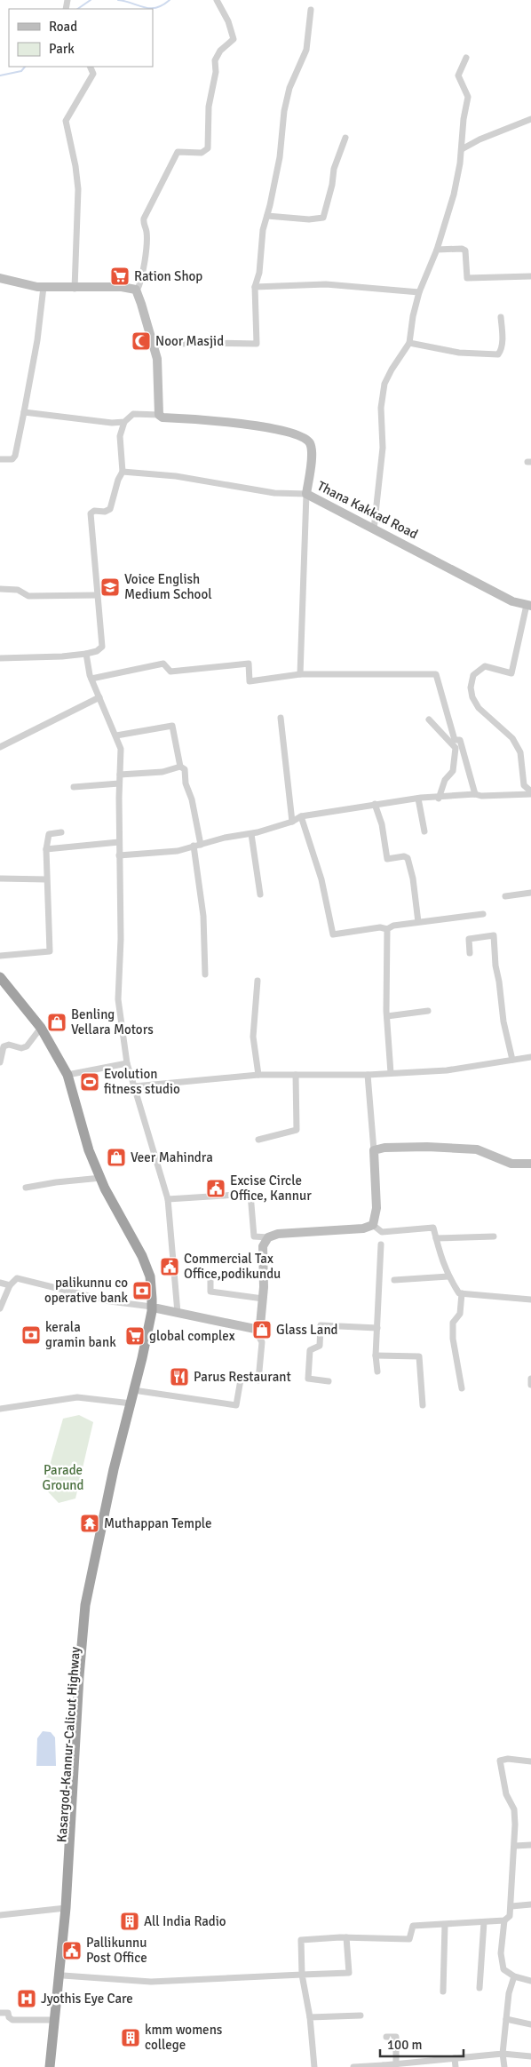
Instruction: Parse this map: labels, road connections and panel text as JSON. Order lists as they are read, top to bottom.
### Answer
{
  "streets": {
    "highway": ["Kasargod-Kannur-Calicut Highway"],
    "main road": ["Thana Kakkad Road"]
  },
  "parks": ["Parade Ground"],
  "places": {
    "supermarket": ["Ration Shop", "global complex"],
    "mosque": ["Noor Masjid"],
    "school or university": ["Voice English Medium School"],
    "shop": ["Benling Vellara Motors", "Veer Mahindra", "Glass Land"],
    "sports": ["Evolution fitness studio"],
    "public building": ["Excise Circle Office, Kannur", "Commercial Tax Office,podikundu", "Pallikunnu Post Office"],
    "bank": ["palikunnu co operative bank", "kerala gramin bank"],
    "restaurant": ["Parus Restaurant"],
    "temple": ["Muthappan Temple"],
    "building": ["All India Radio", "kmm womens college"],
    "hospital": ["Jyothis Eye Care"]
  },
  "legend": ["Road", "Park"],
  "scale_bar": "100 m"
}
